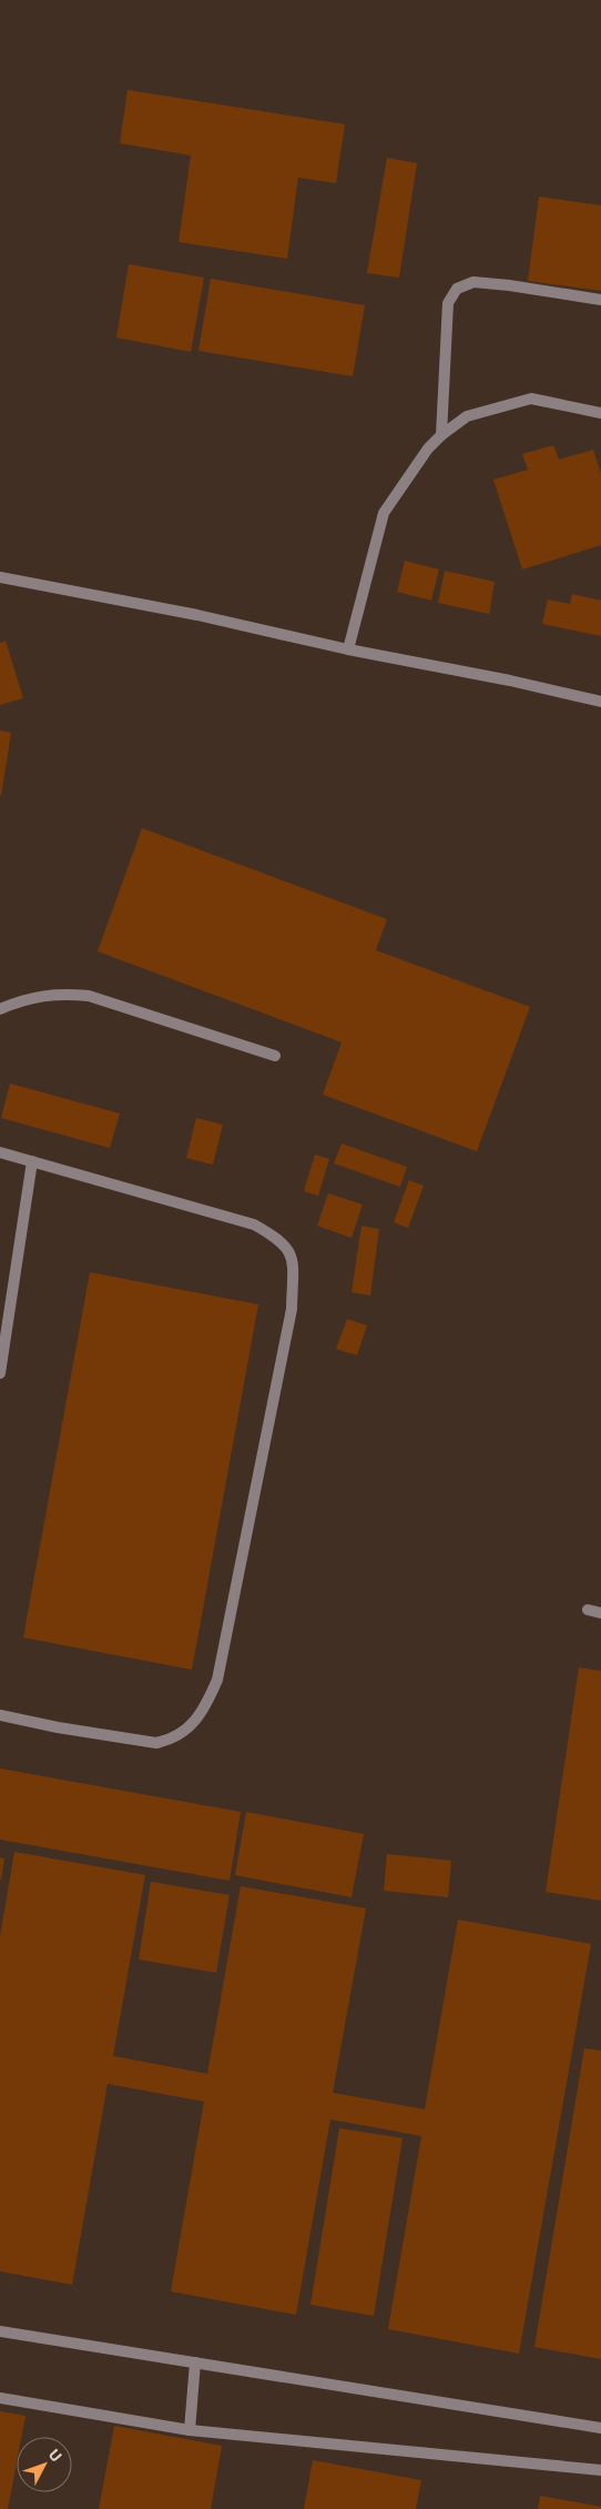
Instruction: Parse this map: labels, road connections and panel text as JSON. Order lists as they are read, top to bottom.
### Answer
{
  "north": "top right"
}
